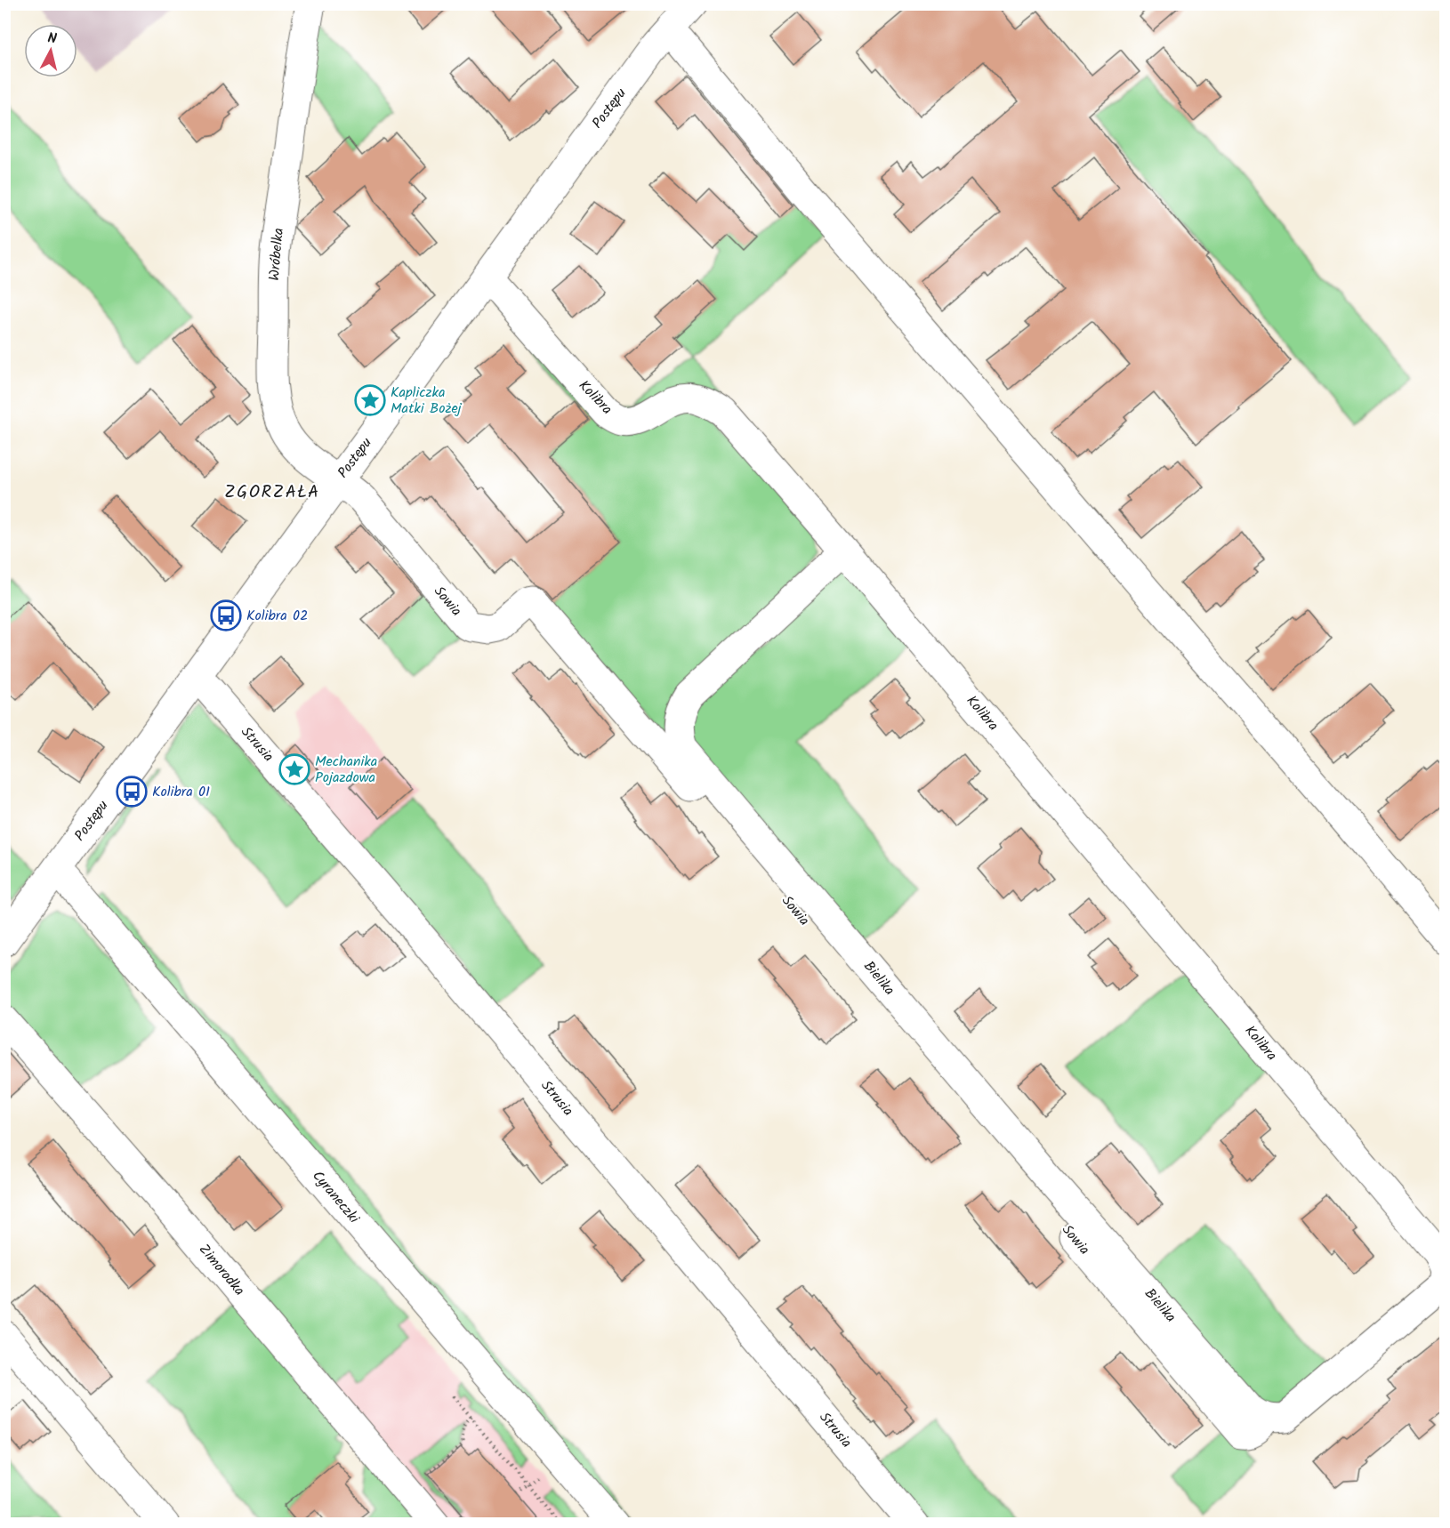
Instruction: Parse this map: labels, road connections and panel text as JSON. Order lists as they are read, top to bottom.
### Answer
{
  "streets": {
    "street": [
      "Postępu",
      "Wróbelka",
      "Kolibra",
      "Sowia",
      "Strusia",
      "Bielika",
      "Cyraneczki",
      "Zimorodka"
    ]
  },
  "crossings": [
    ["Postępu", "Wróbelka"],
    ["Postępu", "Kolibra"],
    ["Postępu", "Sowia"],
    ["Postępu", "Strusia"],
    ["Postępu", "Cyraneczki"],
    ["Wróbelka", "Sowia"],
    ["Kolibra", "Sowia"],
    ["Kolibra", "Bielika"],
    ["Sowia", "Bielika"]
  ],
  "districts": ["ZGORZAŁA"],
  "places": {
    "place": ["Kapliczka Matki Bożej", "Mechanika Pojazdowa"],
    "bus stop": ["Kolibra 02", "Kolibra 01"]
  },
  "north": "top"
}
